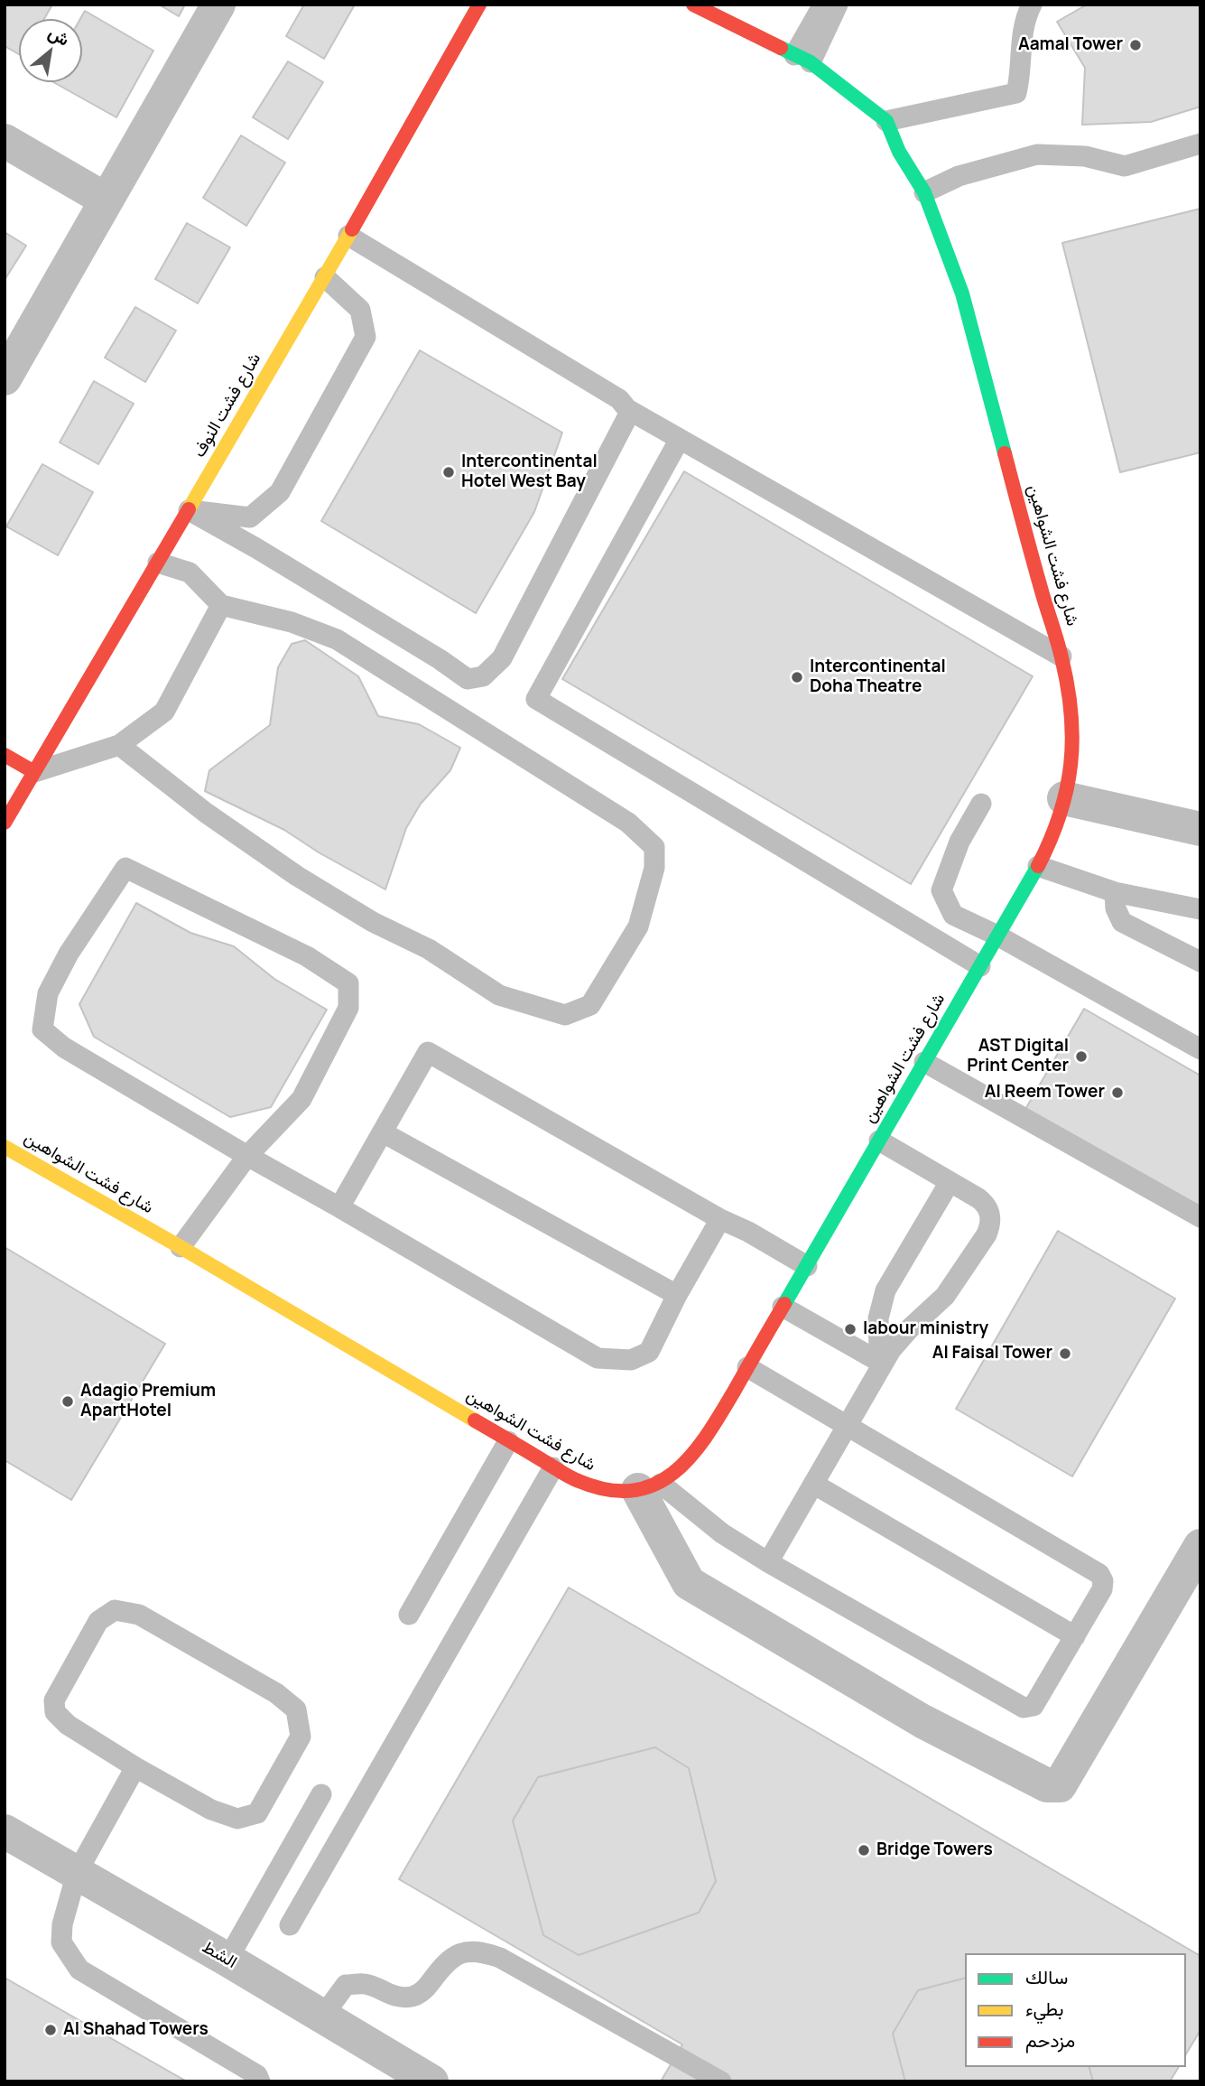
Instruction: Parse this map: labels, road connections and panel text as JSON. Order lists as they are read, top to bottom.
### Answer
{
  "streets": {
    "street": ["شارع فشت النوف", "شارع فشت الشواهين", "الشط"]
  },
  "places": [
    "Aamal Tower",
    "Intercontinental Hotel West Bay",
    "Intercontinental Doha Theatre",
    "AST Digital Print Center",
    "Al Reem Tower",
    "labour ministry",
    "Al Faisal Tower",
    "Adagio Premium ApartHotel",
    "Bridge Towers",
    "Al Shahad Towers"
  ],
  "legend": ["سالك", "بطيء", "مزدحم"],
  "north": "top right"
}
